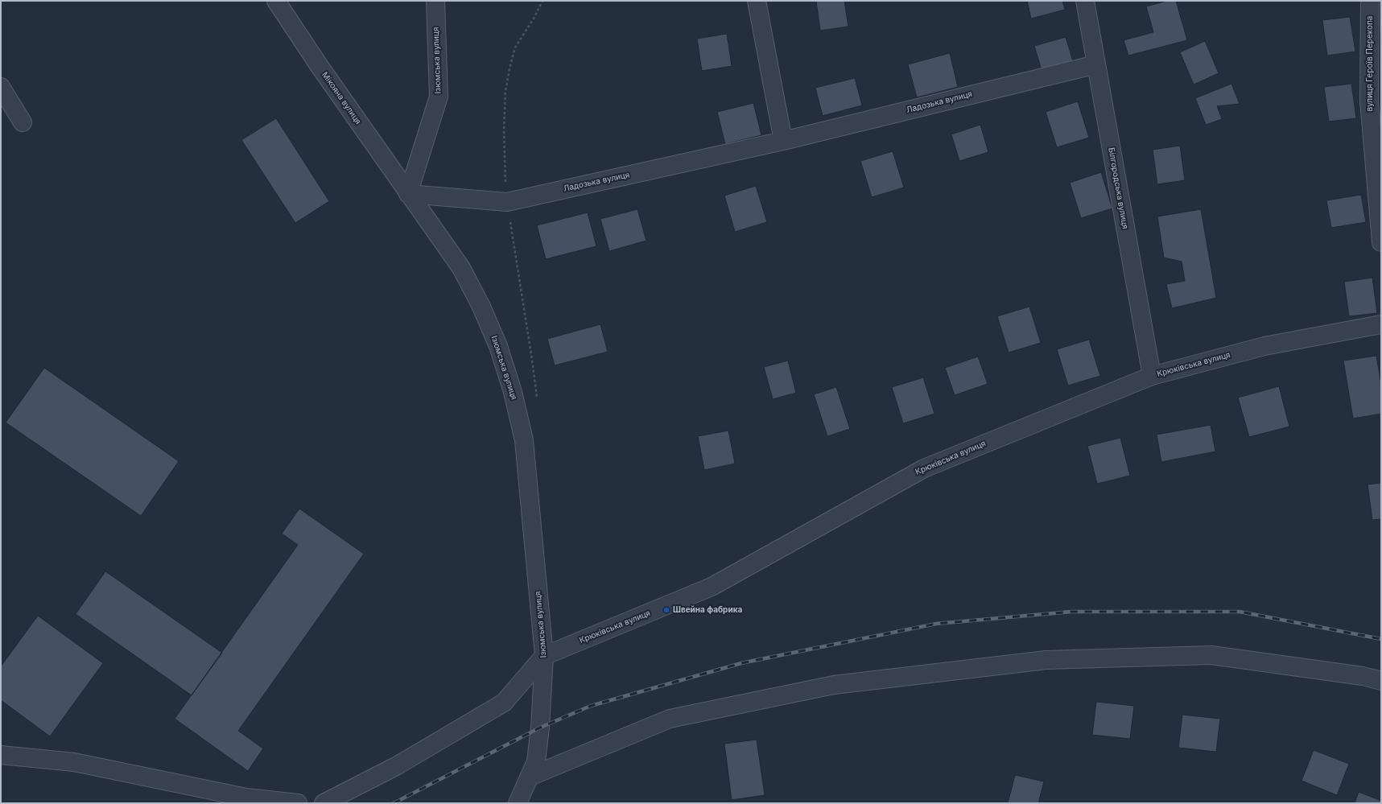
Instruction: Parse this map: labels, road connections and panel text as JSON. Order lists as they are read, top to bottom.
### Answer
{
  "streets": {
    "street": [
      "Ізюмська вулиця",
      "вулиця Героїв Перекопа",
      "Мікояна вулиця",
      "Ладозька вулиця",
      "Білгородська вулиця",
      "Крюківська вулиця"
    ]
  },
  "crossings": [
    ["Ізюмська вулиця", "Мікояна вулиця"],
    ["Ізюмська вулиця", "Ладозька вулиця"],
    ["Ізюмська вулиця", "Крюківська вулиця"],
    ["Мікояна вулиця", "Ладозька вулиця"],
    ["Ладозька вулиця", "Білгородська вулиця"],
    ["Білгородська вулиця", "Крюківська вулиця"]
  ],
  "places": ["Швейна фабрика"]
}
